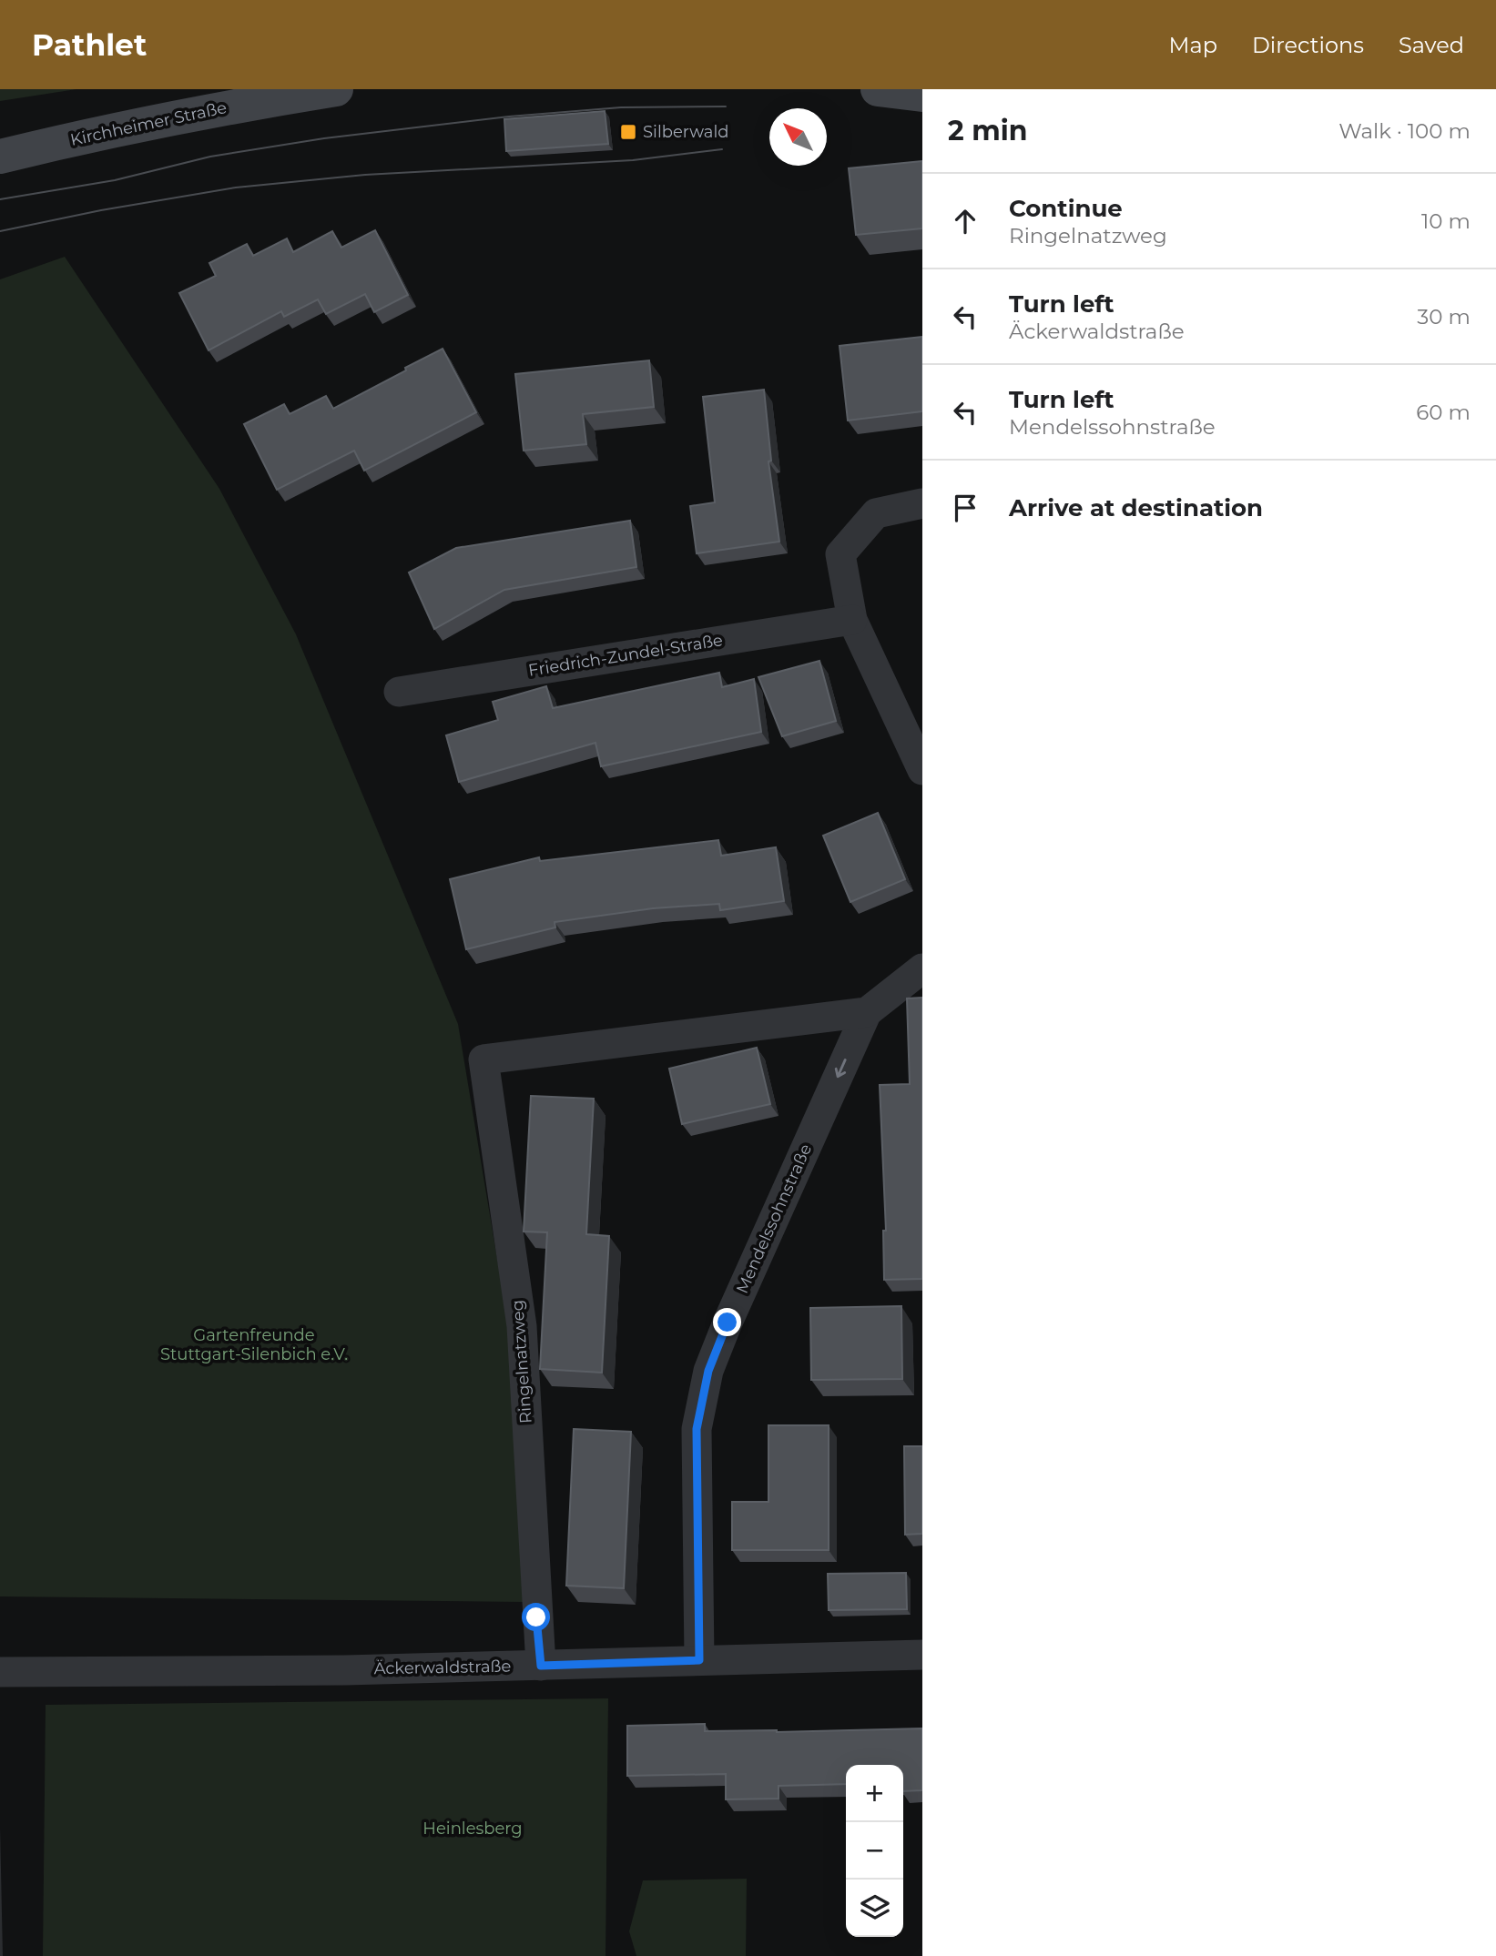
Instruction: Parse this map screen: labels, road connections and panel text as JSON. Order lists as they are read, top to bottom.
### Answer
{
  "streets": {
    "main road": ["Kirchheimer Straße"],
    "street": [
      "Friedrich-Zundel-Straße",
      "Mendelssohnstraße",
      "Ringelnatzweg",
      "Äckerwaldstraße"
    ]
  },
  "crossings": [
    ["Mendelssohnstraße", "Ringelnatzweg"],
    ["Mendelssohnstraße", "Äckerwaldstraße"],
    ["Ringelnatzweg", "Äckerwaldstraße"]
  ],
  "one_way": ["Mendelssohnstraße"],
  "parks": ["Gartenfreunde Stuttgart-Silenbich e.V.", "Heinlesberg"],
  "places": {
    "transit": ["Silberwald"]
  },
  "north": "top left",
  "page": {
    "header": "Pathlet",
    "nav": ["Map", "Directions", "Saved"],
    "heading": ["2 min", "Walk · 100 m"],
    "list": [
      ["Continue", "Ringelnatzweg", "10 m"],
      ["Turn left", "Äckerwaldstraße", "30 m"],
      ["Turn left", "Mendelssohnstraße", "60 m"],
      "Arrive at destination"
    ],
    "map_buttons": ["+", "−"]
  }
}
